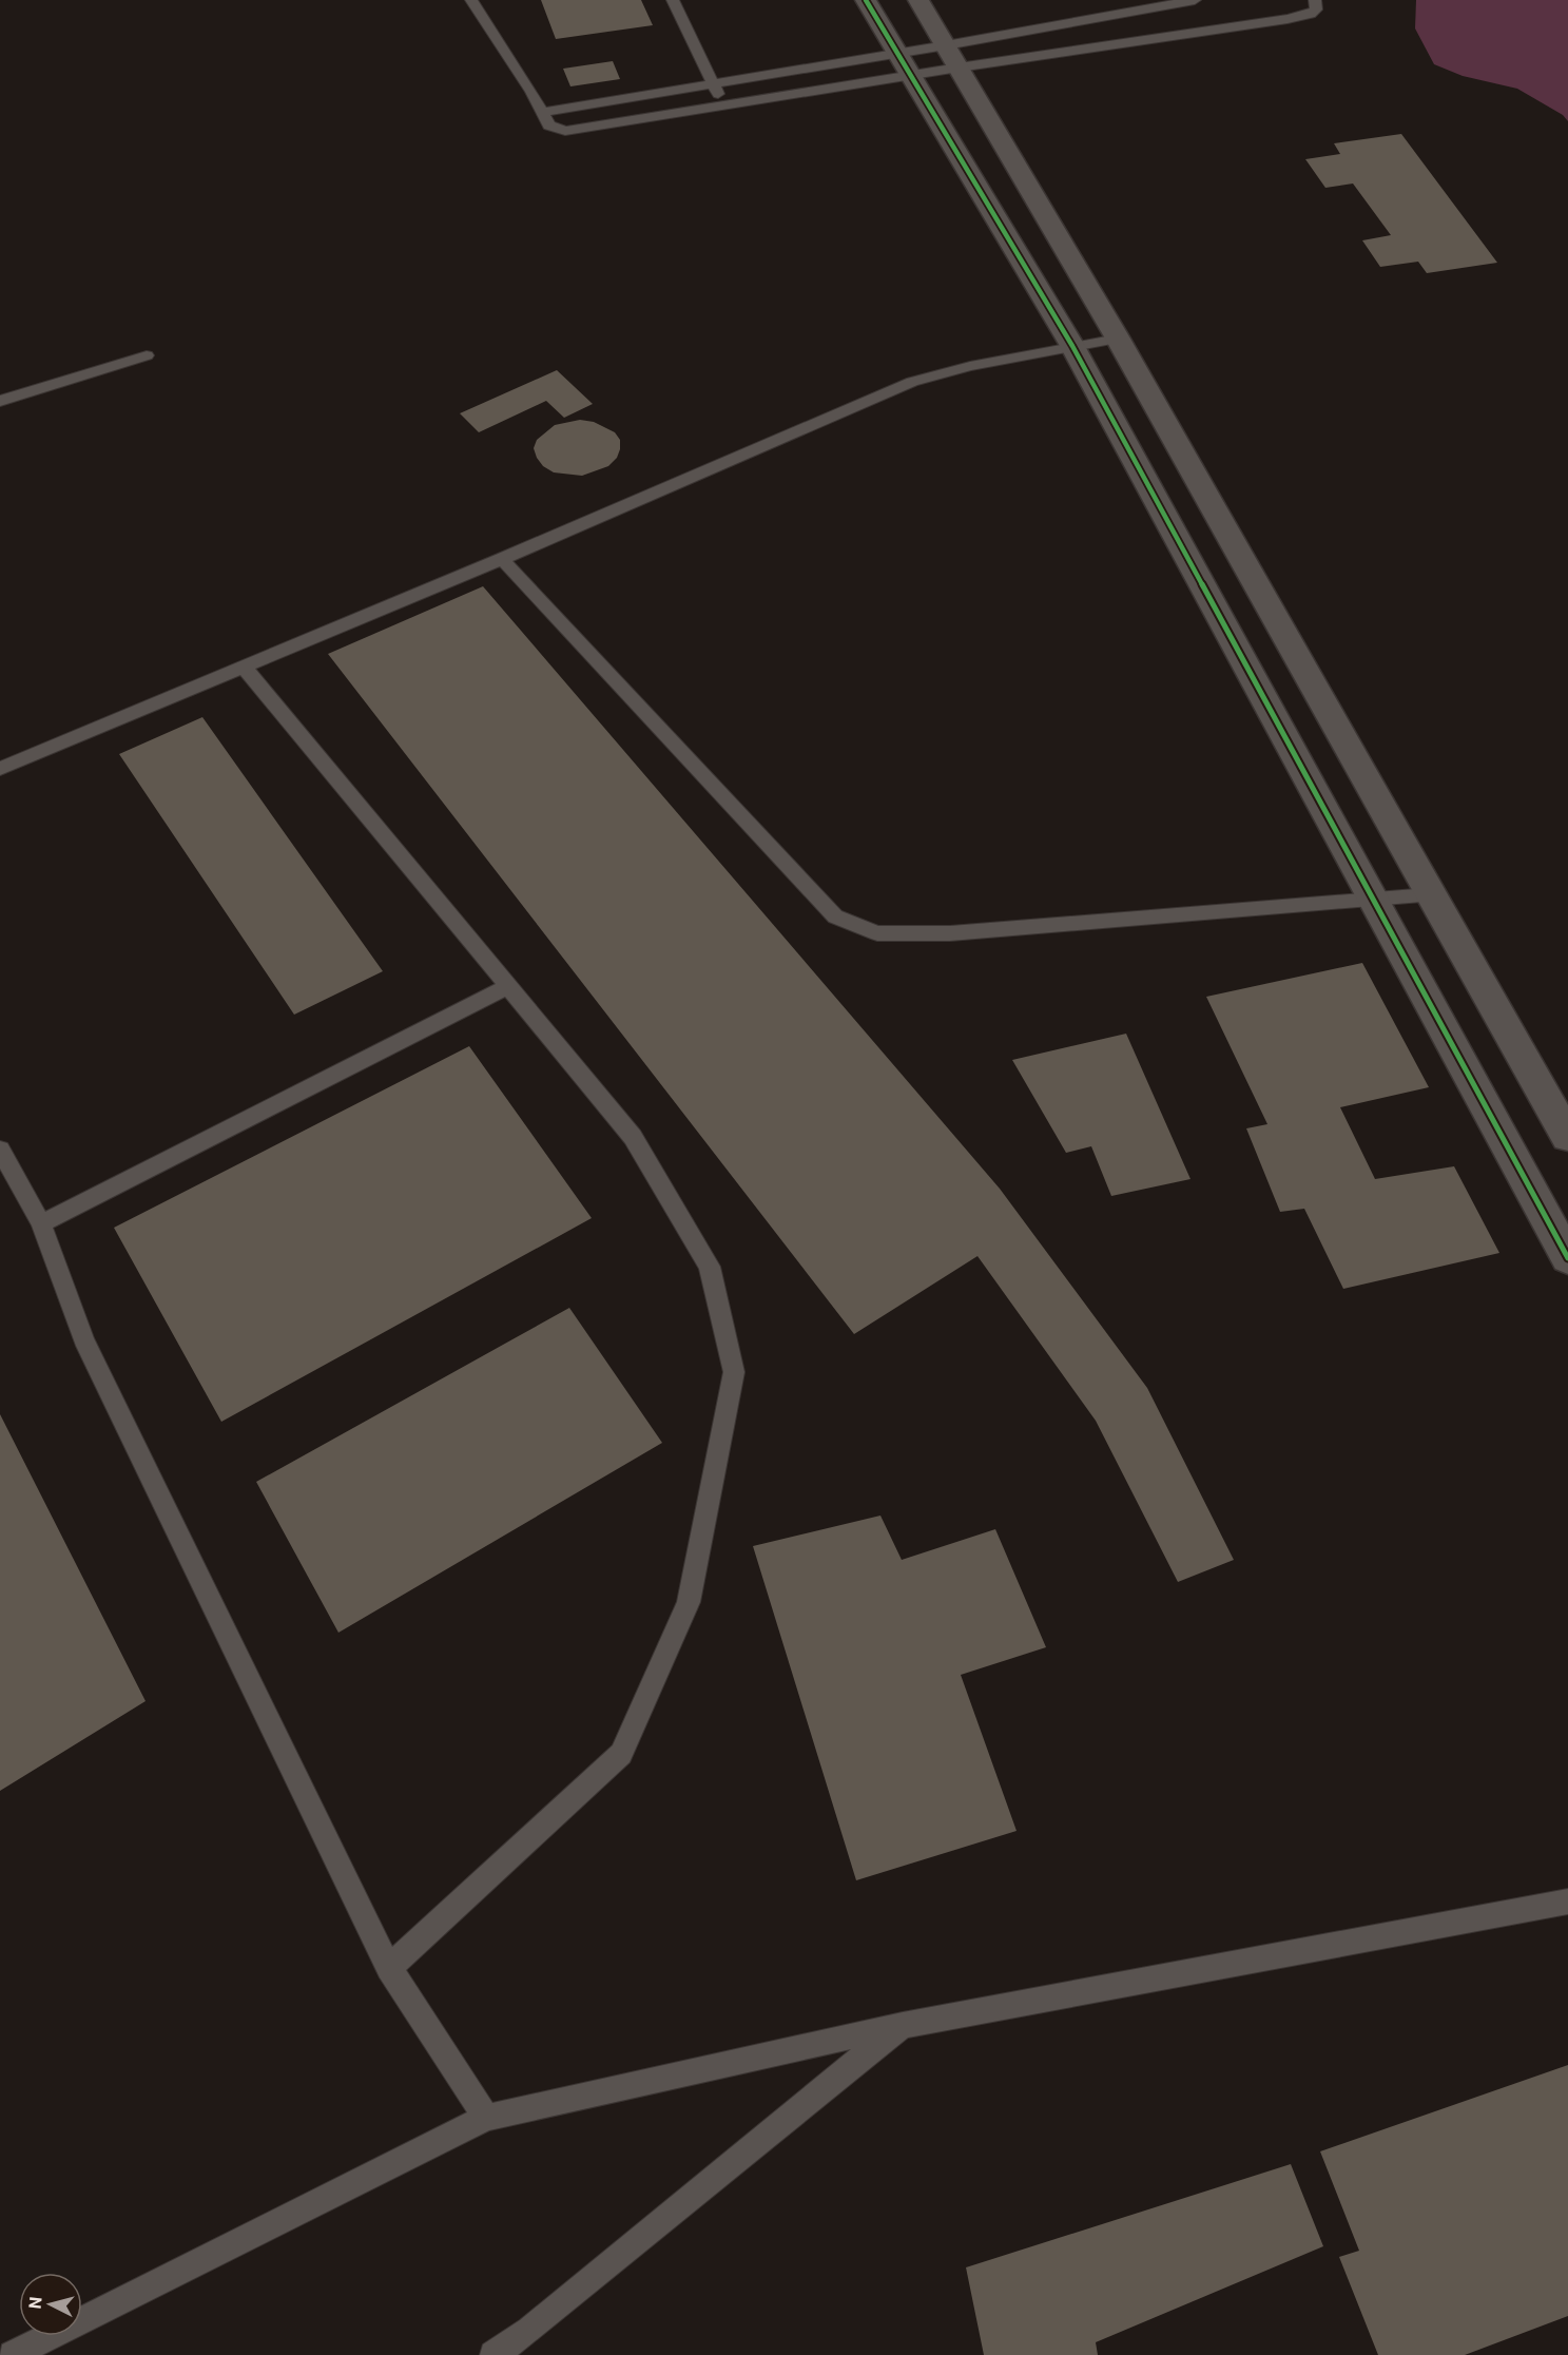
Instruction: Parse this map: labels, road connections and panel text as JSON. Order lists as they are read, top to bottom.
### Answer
{
  "north": "left"
}
